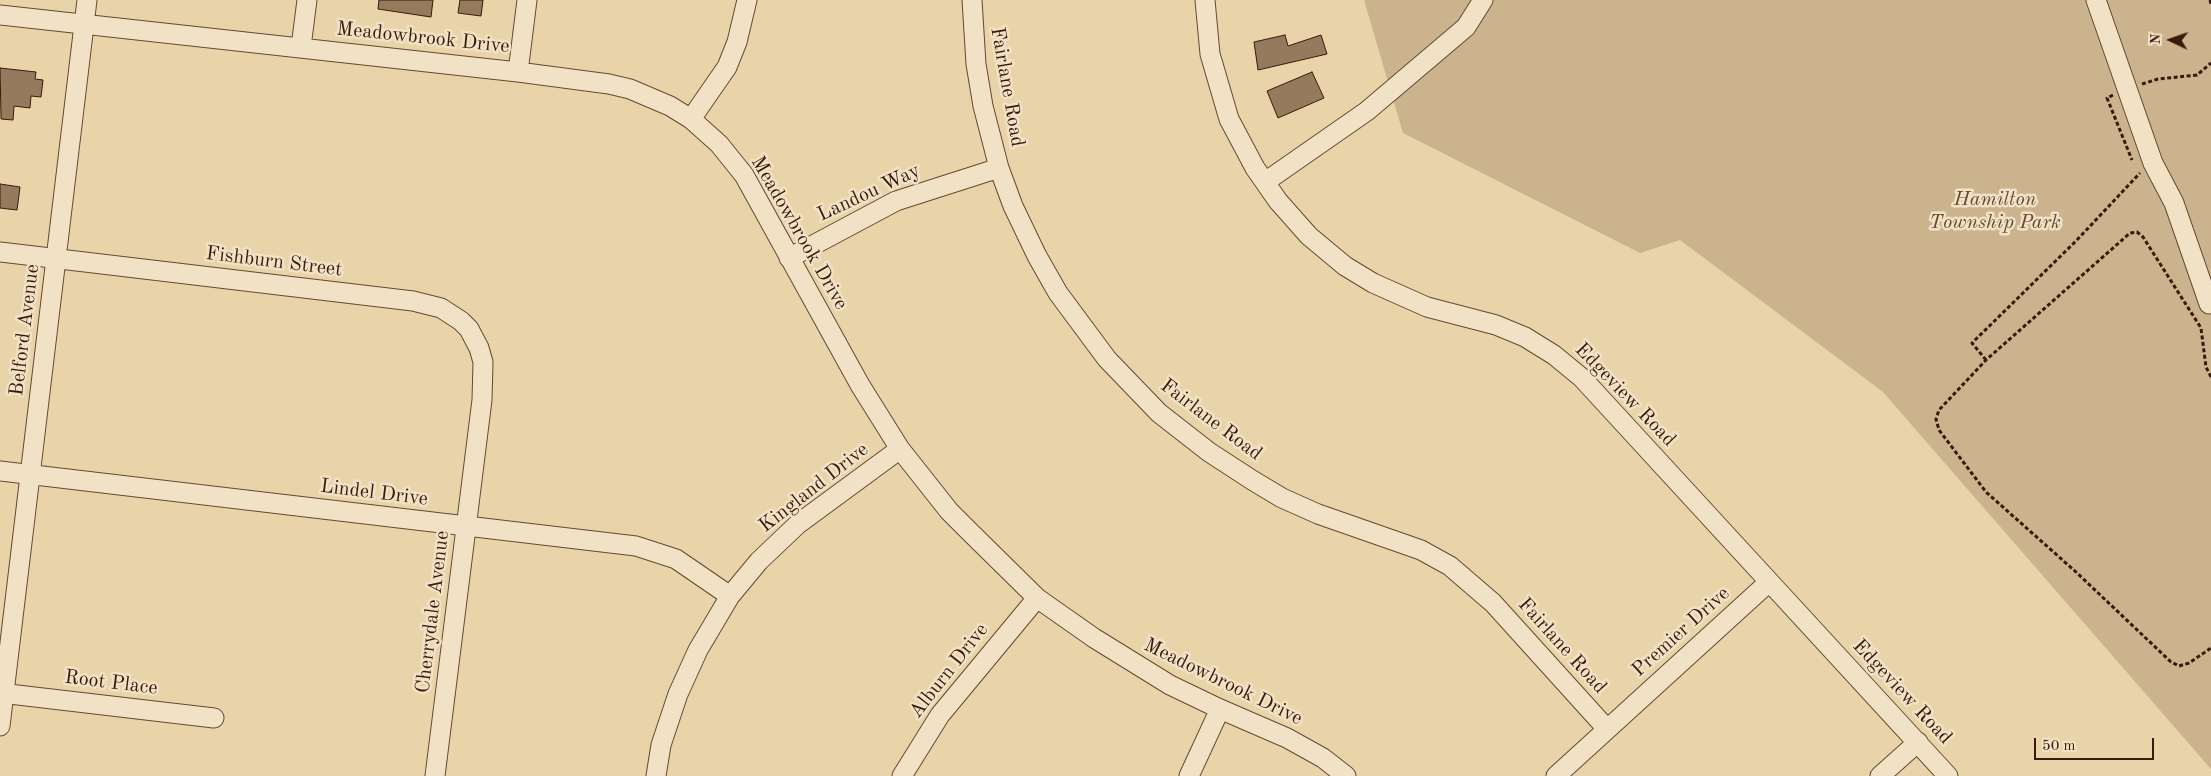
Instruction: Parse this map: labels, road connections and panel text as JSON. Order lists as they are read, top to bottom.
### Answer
{
  "streets": {
    "street": [
      "Meadowbrook Drive",
      "Fairlane Road",
      "Landou Way",
      "Fishburn Street",
      "Belford Avenue",
      "Edgeview Road",
      "Kingland Drive",
      "Lindel Drive",
      "Cherrydale Avenue",
      "Premier Drive",
      "Alburn Drive",
      "Root Place"
    ]
  },
  "crossings": [
    ["Meadowbrook Drive", "Landou Way"],
    ["Meadowbrook Drive", "Belford Avenue"],
    ["Meadowbrook Drive", "Kingland Drive"],
    ["Meadowbrook Drive", "Alburn Drive"],
    ["Fairlane Road", "Landou Way"],
    ["Fairlane Road", "Premier Drive"],
    ["Fishburn Street", "Belford Avenue"],
    ["Fishburn Street", "Cherrydale Avenue"],
    ["Belford Avenue", "Lindel Drive"],
    ["Belford Avenue", "Root Place"],
    ["Edgeview Road", "Premier Drive"],
    ["Kingland Drive", "Lindel Drive"],
    ["Lindel Drive", "Cherrydale Avenue"]
  ],
  "parks": ["Hamilton Township Park"],
  "scale_bar": "50 m",
  "north": "left"
}
